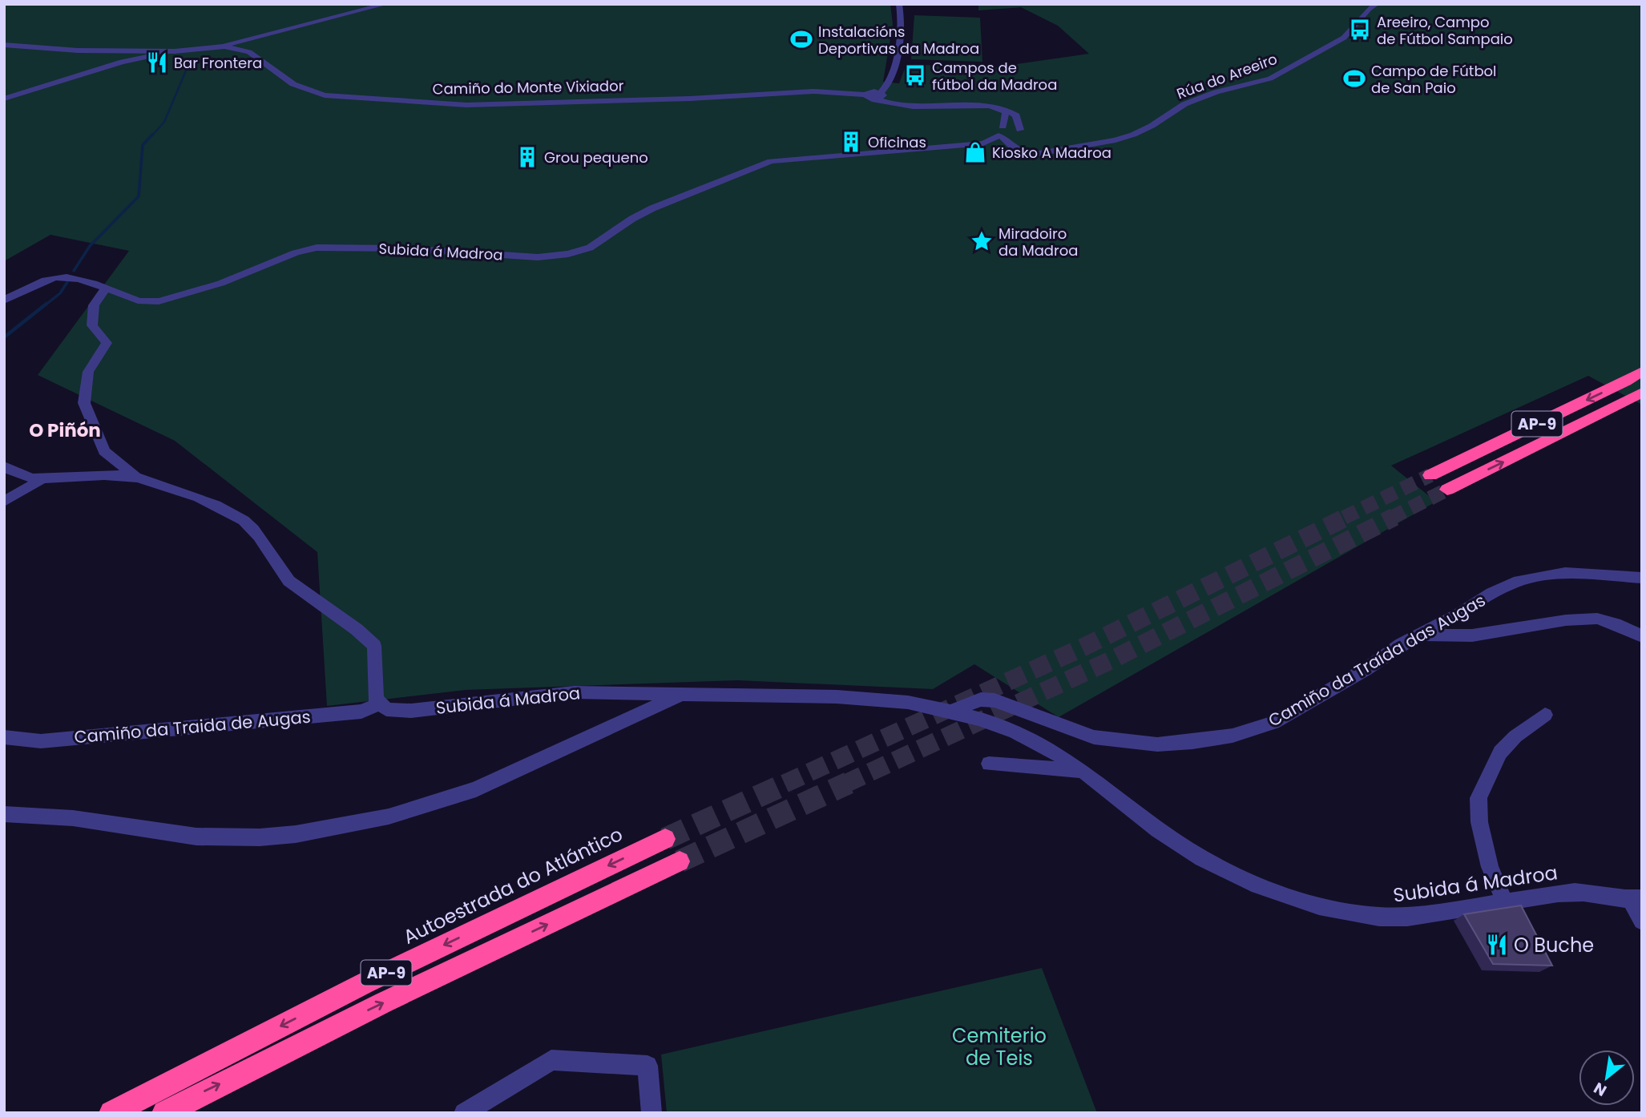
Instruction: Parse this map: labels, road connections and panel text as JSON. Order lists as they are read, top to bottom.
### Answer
{
  "streets": {
    "highway": ["AP-9", "Autoestrada do Atlántico"],
    "street": [
      "Rúa do Areeiro",
      "Camiño do Monte Vixiador",
      "Subida á Madroa",
      "Camiño da Traída das Augas",
      "Camiño da Traida de Augas"
    ]
  },
  "crossings": [
    ["Rúa do Areeiro", "Subida á Madroa"],
    ["Subida á Madroa", "Camiño da Traída das Augas"],
    ["Subida á Madroa", "Camiño da Traida de Augas"]
  ],
  "districts": ["O Piñón"],
  "parks": ["Cemiterio de Teis"],
  "places": {
    "bus stop": ["Areeiro, Campo de Fútbol Sampaio", "Campos de fútbol da Madroa"],
    "sports": ["Instalacións Deportivas da Madroa", "Campo de Fútbol de San Paio"],
    "restaurant": ["Bar Frontera", "O Buche"],
    "building": ["Oficinas", "Grou pequeno"],
    "shop": ["Kiosko A Madroa"],
    "place": ["Miradoiro da Madroa"]
  },
  "north": "bottom left"
}
